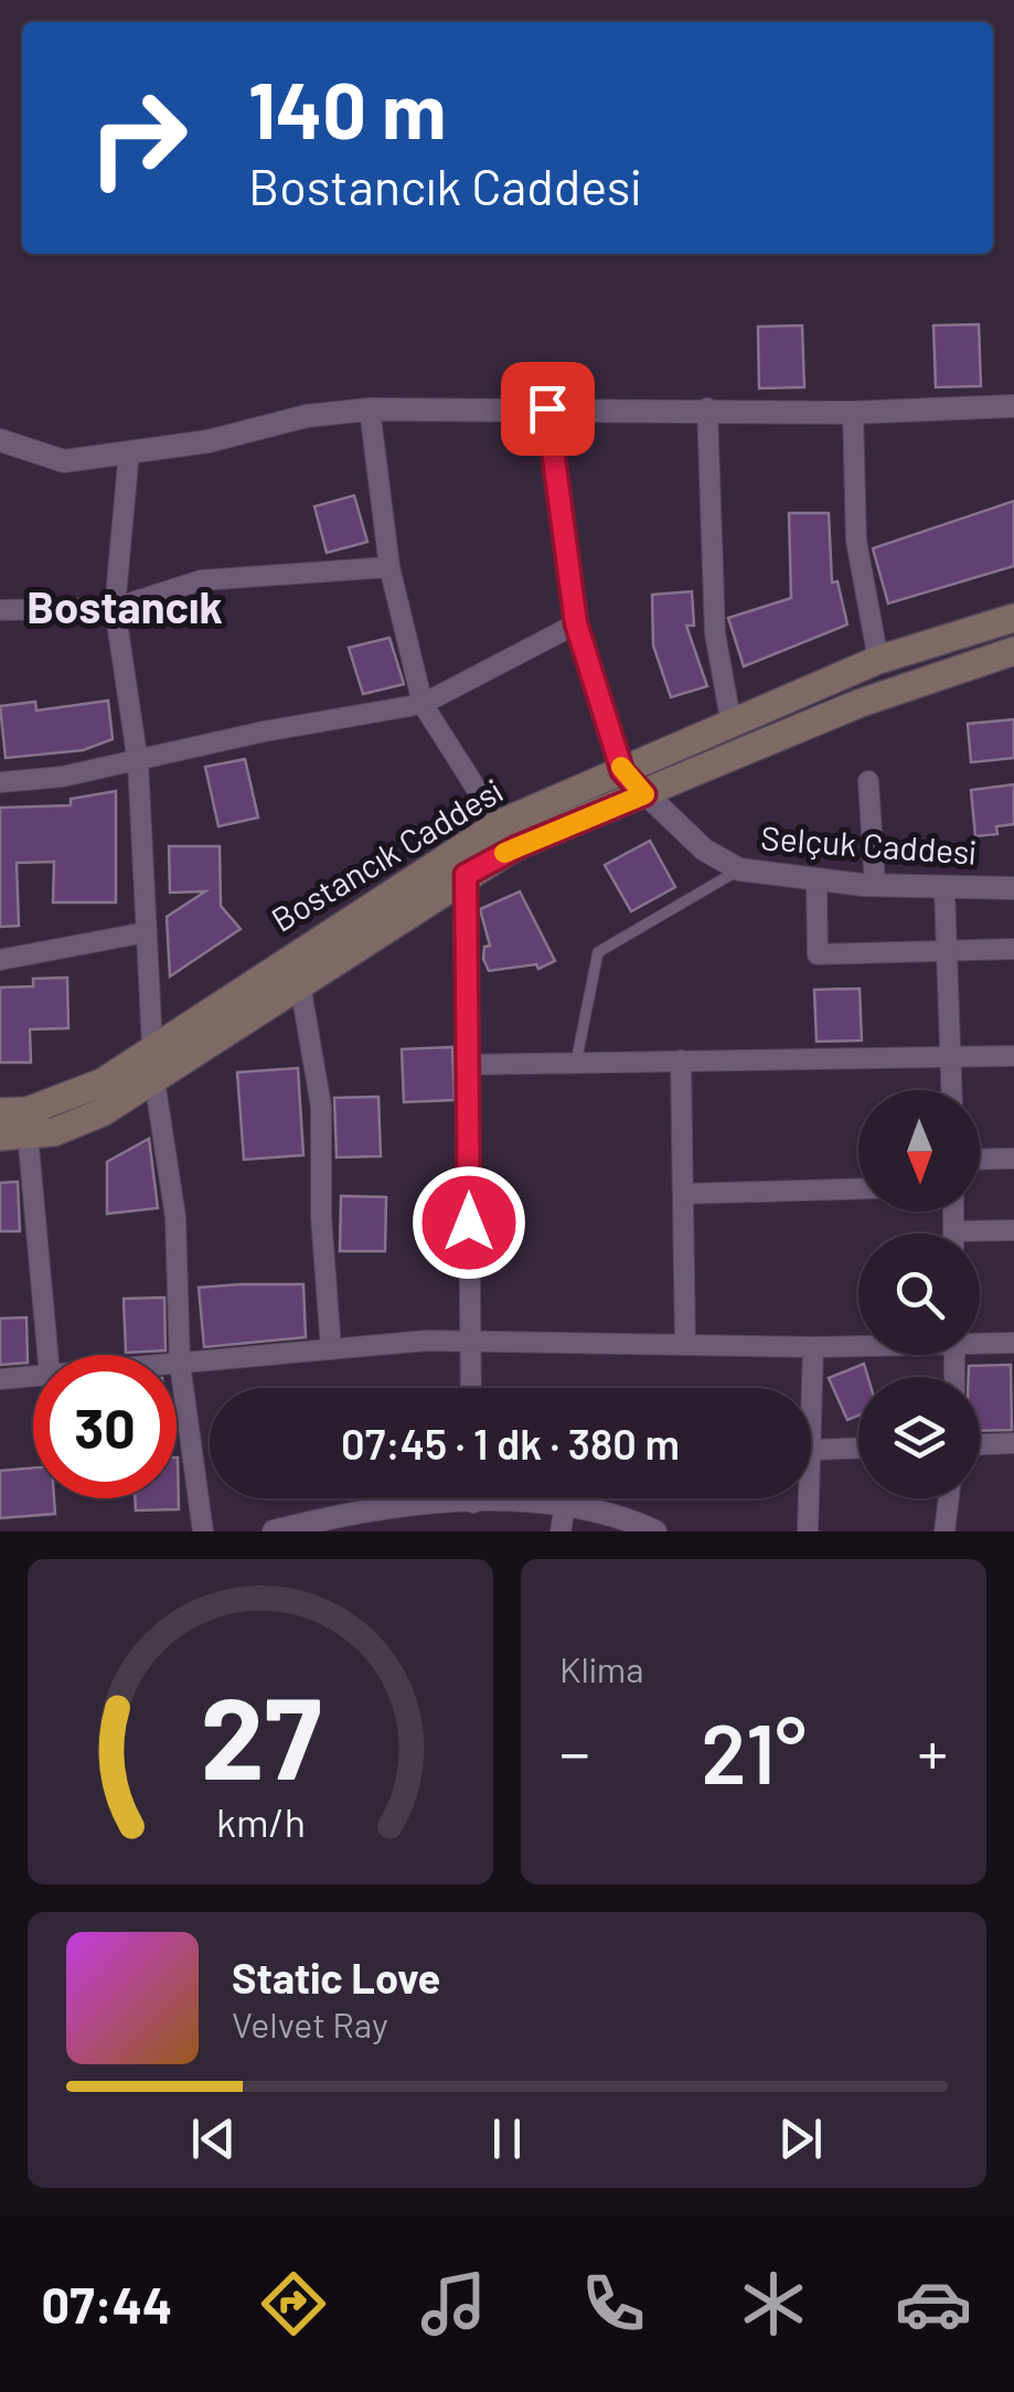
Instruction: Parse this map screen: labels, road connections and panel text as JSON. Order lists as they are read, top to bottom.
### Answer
{
  "streets": {
    "main road": ["Bostancık Caddesi"],
    "street": ["Selçuk Caddesi"]
  },
  "crossings": [
    ["Selçuk Caddesi", "Bostancık Caddesi"]
  ],
  "districts": ["Bostancık"],
  "north": "bottom",
  "page": {
    "turn": ["140 m", "Bostancık Caddesi"],
    "limit": "30",
    "trip": "07:45 · 1 dk · 380 m",
    "tile": "Klima",
    "heat": ["−", "21°", "+"],
    "song": ["Static Love", "Velvet Ray"],
    "tabs": "07:44",
    "gauge": ["27", "km/h"]
  }
}
